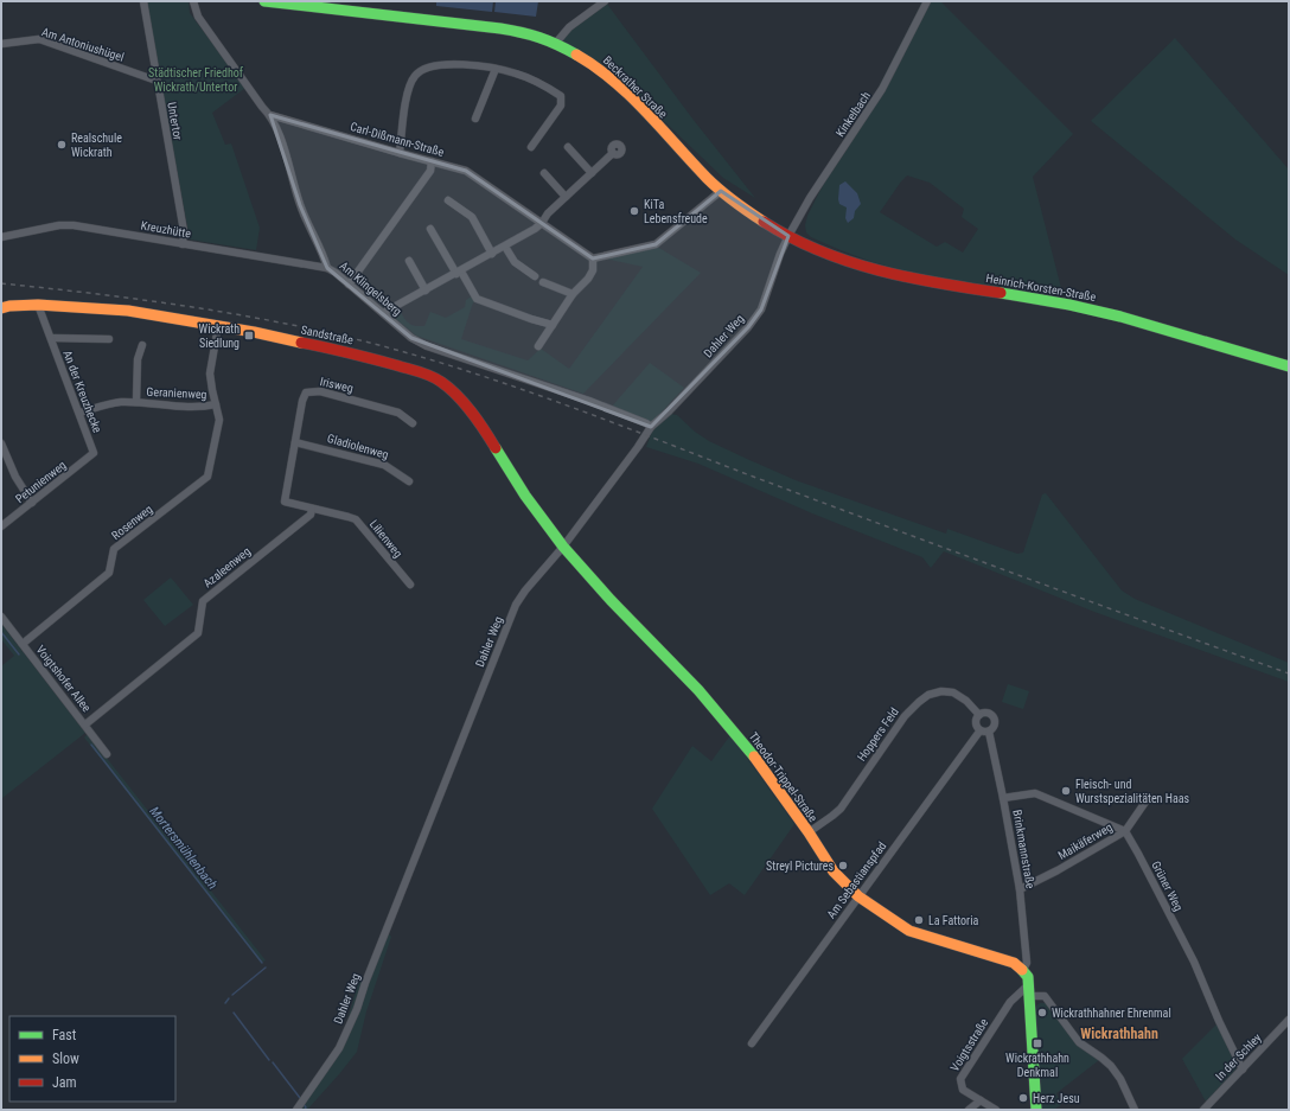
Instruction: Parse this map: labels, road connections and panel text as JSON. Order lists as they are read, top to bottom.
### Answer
{
  "streets": {
    "main road": [
      "Beckrather Straße",
      "Heinrich-Korsten-Straße",
      "Sandstraße",
      "Theodor-Trippel-Straße"
    ],
    "street": [
      "Am Antoniushügel",
      "Kinkelbach",
      "Untertor",
      "Carl-Dißmann-Straße",
      "Kreuzhütte",
      "Am Klingelsberg",
      "Dahler Weg",
      "Irisweg",
      "An der Kreuzhecke",
      "Geranienweg",
      "Gladiolenweg",
      "Petunienweg",
      "Rosenweg",
      "Lilienweg",
      "Azaleenweg",
      "Voigtshofer Allee",
      "Hoppers Feld",
      "Maikäferweg",
      "Brinkmannstraße",
      "Am Sebastianspfad",
      "Grüner Weg",
      "Voigtsstraße",
      "In der Schley"
    ]
  },
  "crossings": [
    ["Am Antoniushügel", "Untertor"],
    ["Beckrather Straße", "Kinkelbach"],
    ["Beckrather Straße", "Heinrich-Korsten-Straße"],
    ["Beckrather Straße", "Dahler Weg"],
    ["Kinkelbach", "Heinrich-Korsten-Straße"],
    ["Kinkelbach", "Dahler Weg"],
    ["Untertor", "Kreuzhütte"],
    ["Carl-Dißmann-Straße", "Am Klingelsberg"],
    ["Kreuzhütte", "Am Klingelsberg"],
    ["Heinrich-Korsten-Straße", "Dahler Weg"],
    ["Am Klingelsberg", "Dahler Weg"],
    ["Sandstraße", "Dahler Weg"],
    ["Sandstraße", "An der Kreuzhecke"],
    ["Sandstraße", "Theodor-Trippel-Straße"],
    ["Dahler Weg", "Theodor-Trippel-Straße"],
    ["Irisweg", "Gladiolenweg"],
    ["Irisweg", "Lilienweg"],
    ["An der Kreuzhecke", "Geranienweg"],
    ["An der Kreuzhecke", "Petunienweg"],
    ["Geranienweg", "Rosenweg"],
    ["Rosenweg", "Voigtshofer Allee"],
    ["Lilienweg", "Azaleenweg"],
    ["Azaleenweg", "Voigtshofer Allee"],
    ["Hoppers Feld", "Theodor-Trippel-Straße"],
    ["Hoppers Feld", "Brinkmannstraße"],
    ["Hoppers Feld", "Am Sebastianspfad"],
    ["Theodor-Trippel-Straße", "Brinkmannstraße"],
    ["Theodor-Trippel-Straße", "Am Sebastianspfad"],
    ["Maikäferweg", "Brinkmannstraße"],
    ["Maikäferweg", "Grüner Weg"],
    ["Brinkmannstraße", "Am Sebastianspfad"],
    ["Grüner Weg", "In der Schley"]
  ],
  "districts": ["Wickrathhahn"],
  "water": ["Mortersmühlenbach"],
  "parks": ["Städtischer Friedhof Wickrath/Untertor"],
  "places": {
    "other": [
      "Realschule Wickrath",
      "KiTa Lebensfreude",
      "Fleisch- und Wurstspezialitäten Haas",
      "Streyl Pictures",
      "La Fattoria",
      "Wickrathhahner Ehrenmal",
      "Herz Jesu"
    ],
    "transit": ["Wickrath Siedlung", "Wickrathhahn Denkmal"]
  },
  "legend": ["Fast", "Slow", "Jam"]
}
